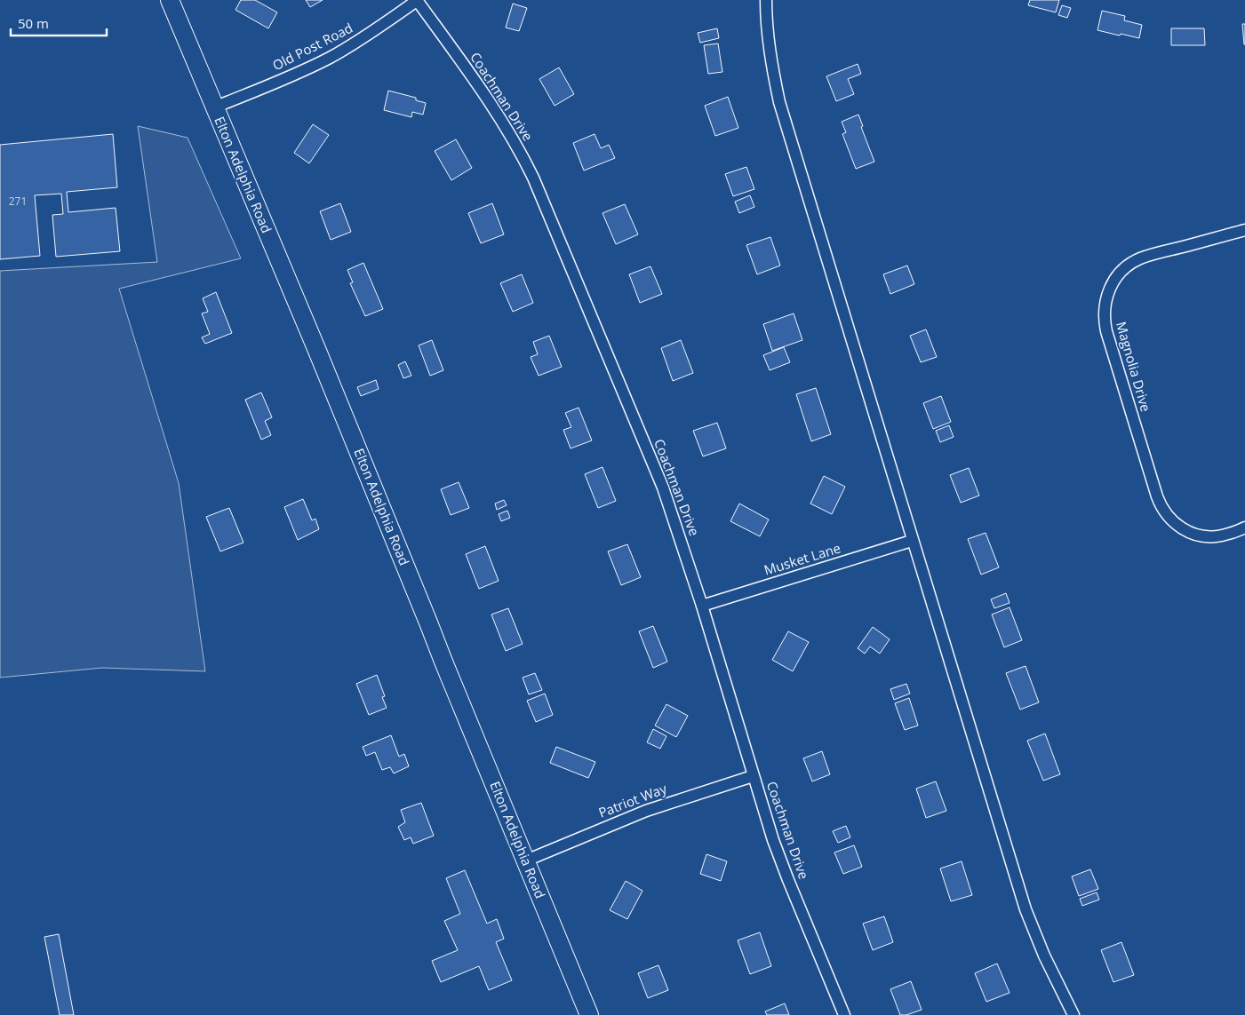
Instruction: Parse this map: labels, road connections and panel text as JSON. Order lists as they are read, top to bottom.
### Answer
{
  "streets": {
    "main road": ["Elton Adelphia Road"],
    "street": [
      "Old Post Road",
      "Coachman Drive",
      "Magnolia Drive",
      "Musket Lane",
      "Patriot Way"
    ]
  },
  "crossings": [
    ["Old Post Road", "Coachman Drive"],
    ["Old Post Road", "Elton Adelphia Road"],
    ["Coachman Drive", "Musket Lane"],
    ["Coachman Drive", "Patriot Way"],
    ["Elton Adelphia Road", "Patriot Way"]
  ],
  "house_numbers": ["271"],
  "scale_bar": "50 m"
}
